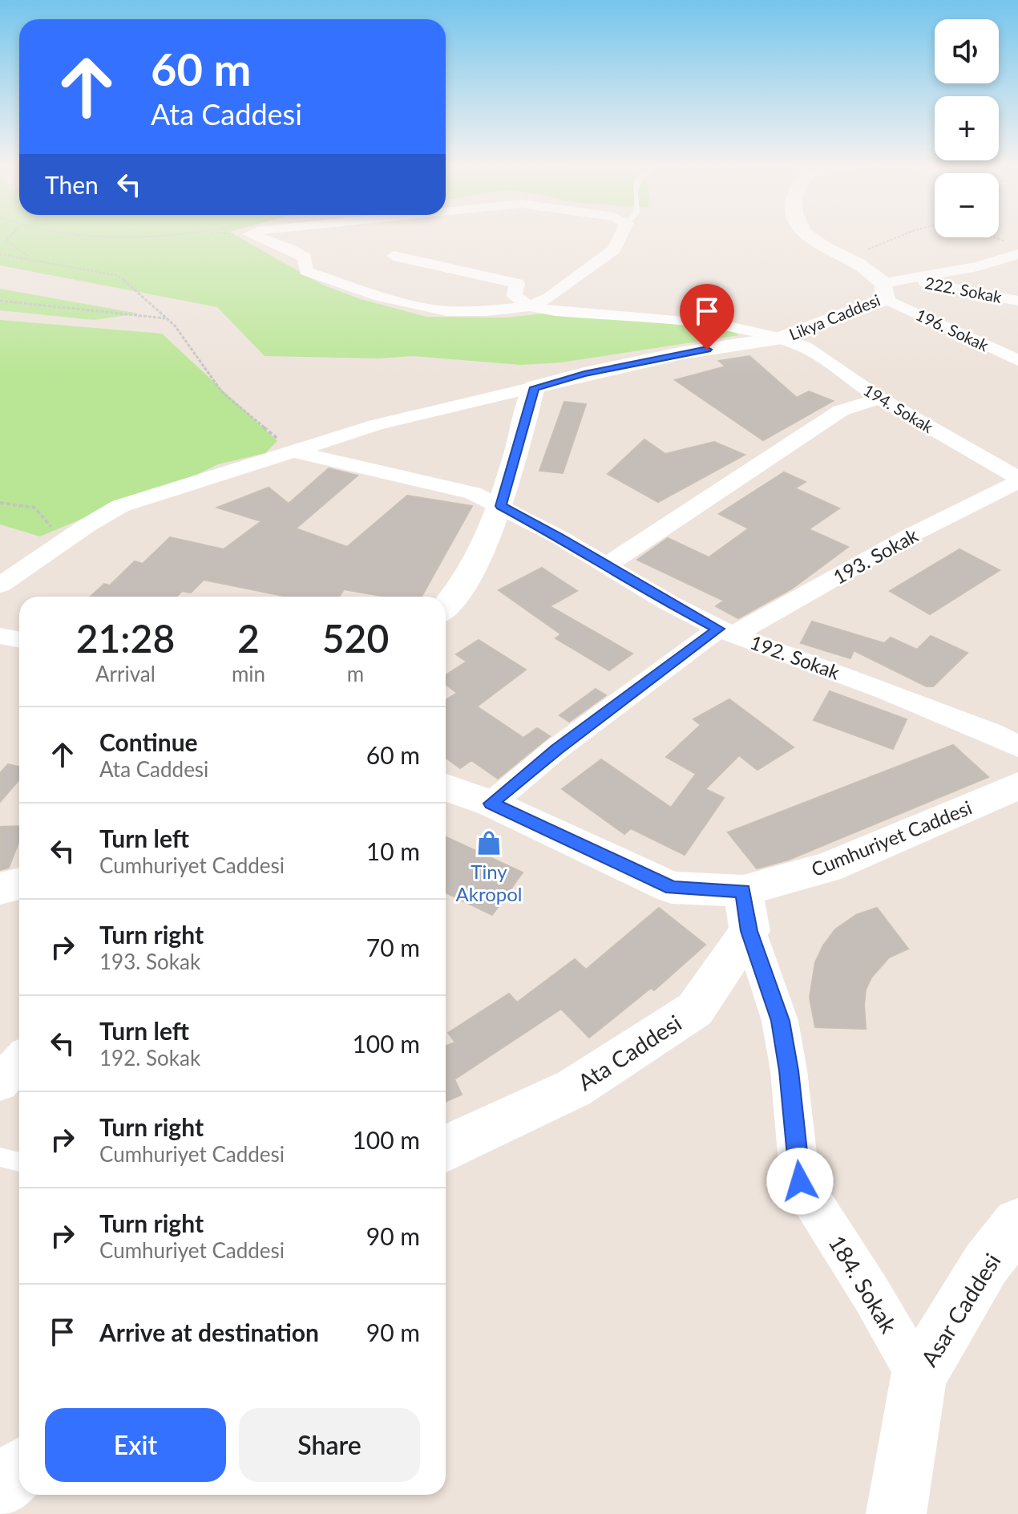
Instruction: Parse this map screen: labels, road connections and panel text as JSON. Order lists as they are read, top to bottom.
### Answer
{
  "streets": {
    "street": [
      "222. Sokak",
      "Likya Caddesi",
      "196. Sokak",
      "194. Sokak",
      "193. Sokak",
      "192. Sokak",
      "Cumhuriyet Caddesi",
      "Ata Caddesi",
      "184. Sokak",
      "Asar Caddesi"
    ]
  },
  "crossings": [
    ["Likya Caddesi", "196. Sokak"],
    ["Likya Caddesi", "194. Sokak"],
    ["194. Sokak", "193. Sokak"],
    ["193. Sokak", "192. Sokak"],
    ["193. Sokak", "Cumhuriyet Caddesi"],
    ["Cumhuriyet Caddesi", "Ata Caddesi"],
    ["Cumhuriyet Caddesi", "184. Sokak"],
    ["Ata Caddesi", "184. Sokak"],
    ["184. Sokak", "Asar Caddesi"]
  ],
  "places": {
    "shop": ["Tiny Akropol"]
  },
  "page": {
    "map_buttons": ["+", "−"],
    "turn": ["60 m", "Ata Caddesi"],
    "then": "Then",
    "eta": [
      "21:28",
      "Arrival",
      "2",
      "min",
      "520",
      "m"
    ],
    "list": [
      {
        "name": "Continue",
        "note": "Ata Caddesi",
        "value": "60 m"
      },
      {
        "name": "Turn left",
        "note": "Cumhuriyet Caddesi",
        "value": "10 m"
      },
      {
        "name": "Turn right",
        "note": "193. Sokak",
        "value": "70 m"
      },
      {
        "name": "Turn left",
        "note": "192. Sokak",
        "value": "100 m"
      },
      {
        "name": "Turn right",
        "note": "Cumhuriyet Caddesi",
        "value": "100 m"
      },
      {
        "name": "Turn right",
        "note": "Cumhuriyet Caddesi",
        "value": "90 m"
      },
      {
        "name": "Arrive at destination",
        "value": "90 m"
      }
    ],
    "buttons": ["Exit", "Share"]
  }
}
